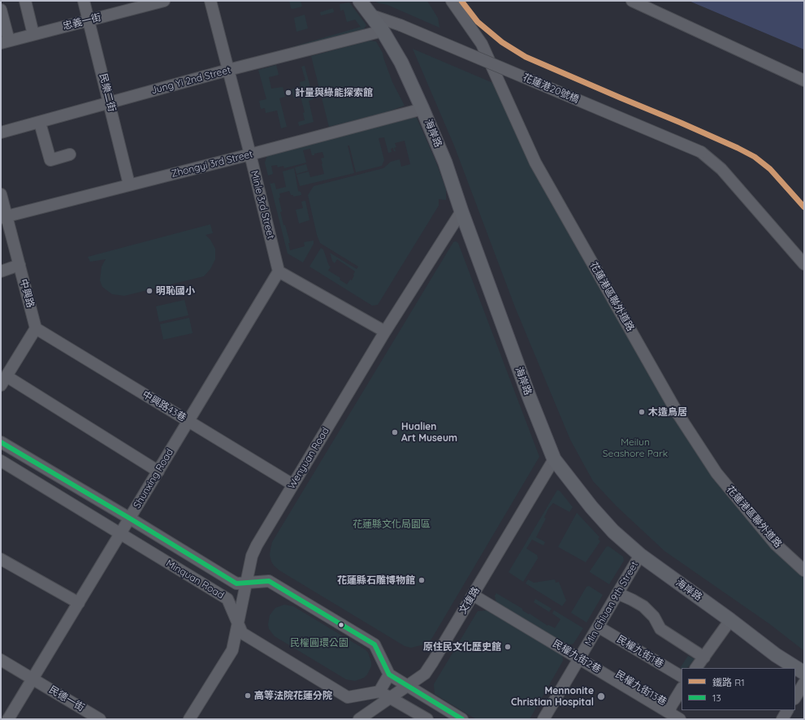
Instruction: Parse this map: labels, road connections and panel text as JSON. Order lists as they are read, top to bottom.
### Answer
{
  "streets": {
    "main road": ["海岸路"],
    "street": [
      "忠義一街",
      "Jung Yi 2nd Street",
      "花蓮港20號橋",
      "民樂二街",
      "Zhongyi 3rd Street",
      "Minle 3rd Street",
      "中興路",
      "花蓮港區聯外道路",
      "中興路43巷",
      "Wenyuan Road",
      "Shunxing Road",
      "Minquan Road",
      "文復路",
      "Min Chiuan 9th Street",
      "民權九街1巷",
      "民權九街2巷",
      "民權九街13巷",
      "民德一街"
    ]
  },
  "crossings": [
    ["忠義一街", "民樂二街"],
    ["Jung Yi 2nd Street", "民樂二街"],
    ["Jung Yi 2nd Street", "海岸路"],
    ["Jung Yi 2nd Street", "Minle 3rd Street"],
    ["花蓮港20號橋", "海岸路"],
    ["民樂二街", "Zhongyi 3rd Street"],
    ["海岸路", "Zhongyi 3rd Street"],
    ["海岸路", "Wenyuan Road"],
    ["海岸路", "文復路"],
    ["海岸路", "Min Chiuan 9th Street"],
    ["Zhongyi 3rd Street", "Minle 3rd Street"],
    ["Zhongyi 3rd Street", "中興路"],
    ["Minle 3rd Street", "Shunxing Road"],
    ["中興路", "中興路43巷"],
    ["中興路43巷", "Wenyuan Road"],
    ["中興路43巷", "Shunxing Road"],
    ["Wenyuan Road", "Minquan Road"],
    ["Shunxing Road", "Minquan Road"],
    ["Shunxing Road", "民德一街"],
    ["文復路", "民權九街2巷"],
    ["Min Chiuan 9th Street", "民權九街1巷"],
    ["Min Chiuan 9th Street", "民權九街2巷"],
    ["民權九街2巷", "民權九街13巷"]
  ],
  "parks": ["Meilun Seashore Park", "花蓮縣文化局園區", "民權圓環公園"],
  "places": [
    "計量與綠能探索館",
    "明恥國小",
    "木造鳥居",
    "Hualien Art Museum",
    "花蓮縣石雕博物館",
    "原住民文化歷史館",
    "高等法院花蓮分院",
    "Mennonite Christian Hospital"
  ],
  "lines": ["rail line R1", "transit line 13"],
  "legend": ["鐵路 R1", "13"]
}
